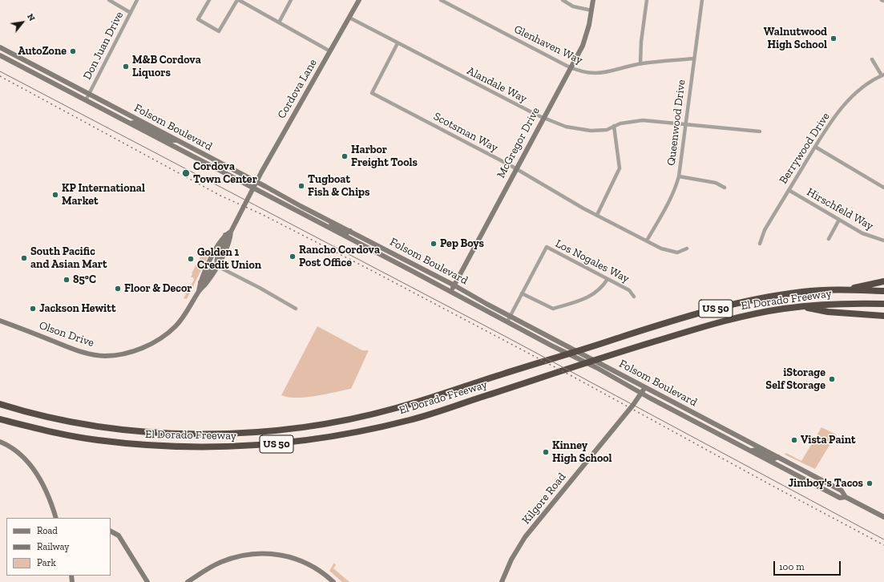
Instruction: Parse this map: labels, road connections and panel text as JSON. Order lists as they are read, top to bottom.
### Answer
{
  "streets": {
    "highway": ["El Dorado Freeway", "US 50"],
    "main road": [
      "Cordova Lane",
      "Folsom Boulevard",
      "McGregor Drive",
      "Olson Drive",
      "Kilgore Road"
    ],
    "street": [
      "Glenhaven Way",
      "Don Juan Drive",
      "Alandale Way",
      "Queenwood Drive",
      "Scotsman Way",
      "Berrywood Drive",
      "Hirschfeld Way",
      "Los Nogales Way"
    ]
  },
  "crossings": [
    ["Glenhaven Way", "Queenwood Drive"],
    ["Glenhaven Way", "McGregor Drive"],
    ["Don Juan Drive", "Folsom Boulevard"],
    ["Alandale Way", "Cordova Lane"],
    ["Alandale Way", "Queenwood Drive"],
    ["Alandale Way", "Scotsman Way"],
    ["Alandale Way", "McGregor Drive"],
    ["Cordova Lane", "Folsom Boulevard"],
    ["Cordova Lane", "Olson Drive"],
    ["Queenwood Drive", "Scotsman Way"],
    ["Folsom Boulevard", "McGregor Drive"],
    ["Folsom Boulevard", "Los Nogales Way"],
    ["Folsom Boulevard", "Olson Drive"],
    ["Folsom Boulevard", "Kilgore Road"],
    ["Scotsman Way", "McGregor Drive"],
    ["Berrywood Drive", "Hirschfeld Way"]
  ],
  "places": [
    "Walnutwood High School",
    "AutoZone",
    "M&B Cordova Liquors",
    "Harbor Freight Tools",
    "Cordova Town Center",
    "Tugboat Fish & Chips",
    "KP International Market",
    "Pep Boys",
    "Rancho Cordova Post Office",
    "South Pacific and Asian Mart",
    "Golden 1 Credit Union",
    "85°C",
    "Floor & Decor",
    "Jackson Hewitt",
    "iStorage Self Storage",
    "Vista Paint",
    "Kinney High School",
    "Jimboy's Tacos"
  ],
  "legend": ["Road", "Railway", "Park"],
  "scale_bar": "100 m",
  "north": "top right"
}
